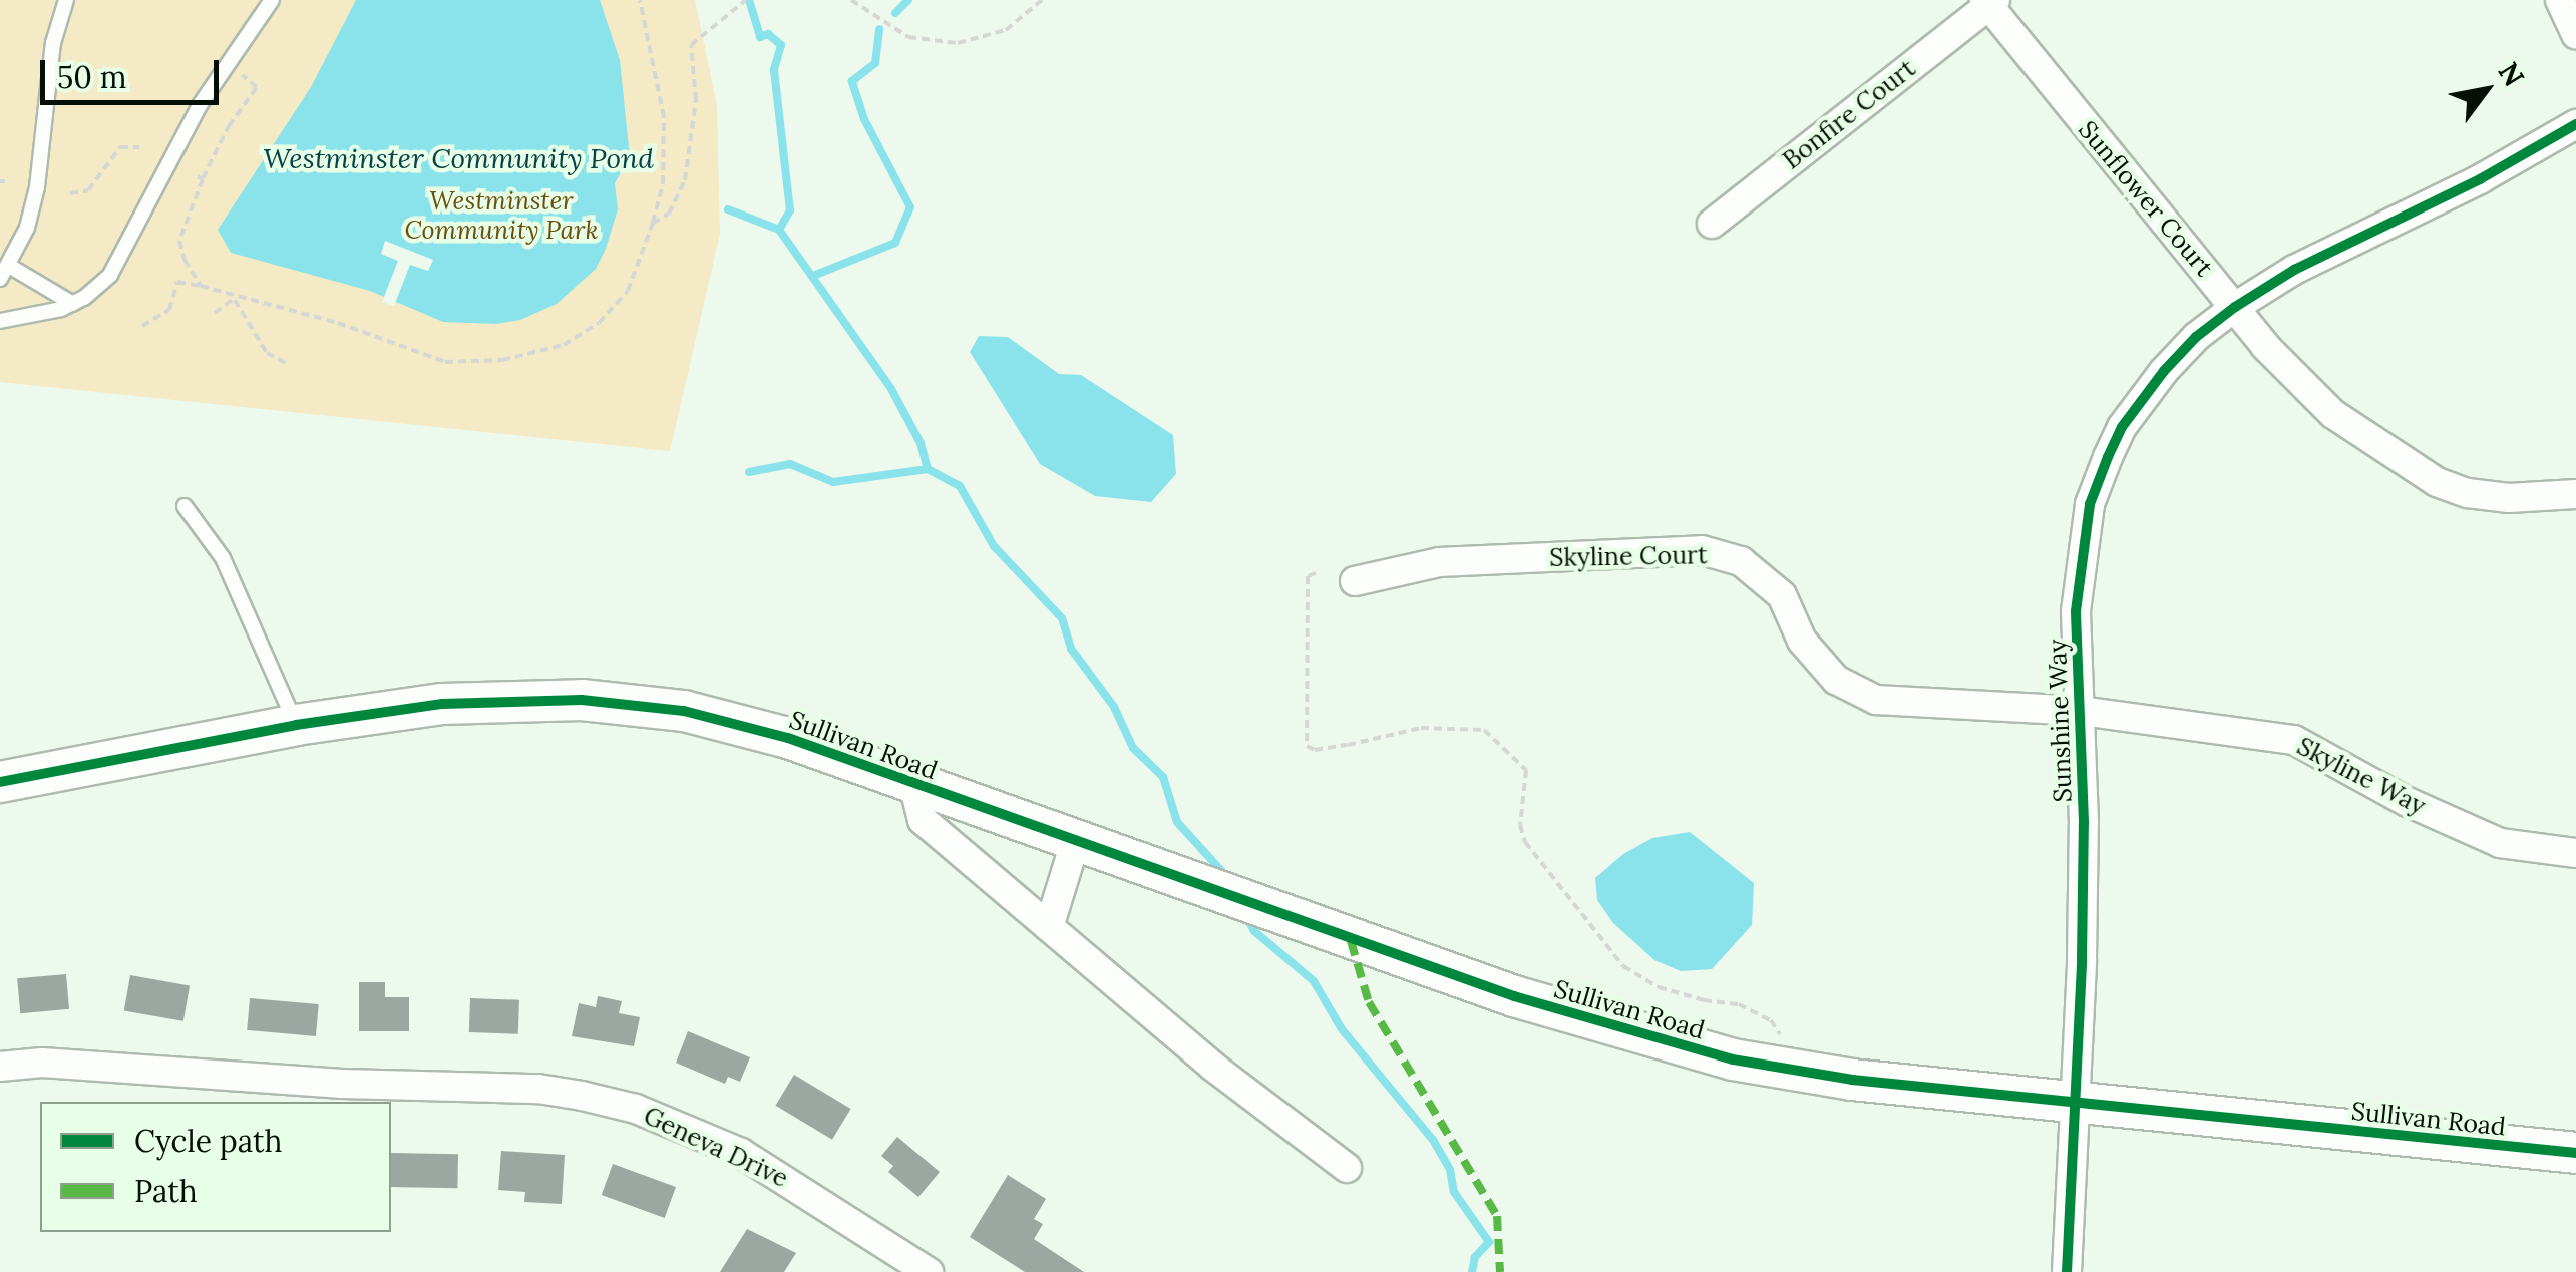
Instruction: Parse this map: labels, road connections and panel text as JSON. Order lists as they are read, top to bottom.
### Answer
{
  "streets": {
    "street": [
      "Bonfire Court",
      "Sunflower Court",
      "Skyline Court",
      "Sunshine Way",
      "Sullivan Road",
      "Skyline Way",
      "Geneva Drive"
    ]
  },
  "crossings": [
    ["Bonfire Court", "Sunflower Court"],
    ["Sunflower Court", "Sunshine Way"],
    ["Skyline Court", "Sunshine Way"],
    ["Skyline Court", "Skyline Way"],
    ["Sunshine Way", "Sullivan Road"],
    ["Sunshine Way", "Skyline Way"]
  ],
  "water": ["Westminster Community Pond"],
  "parks": ["Westminster Community Park"],
  "legend": ["Cycle path", "Path"],
  "scale_bar": "50 m",
  "north": "top right"
}
